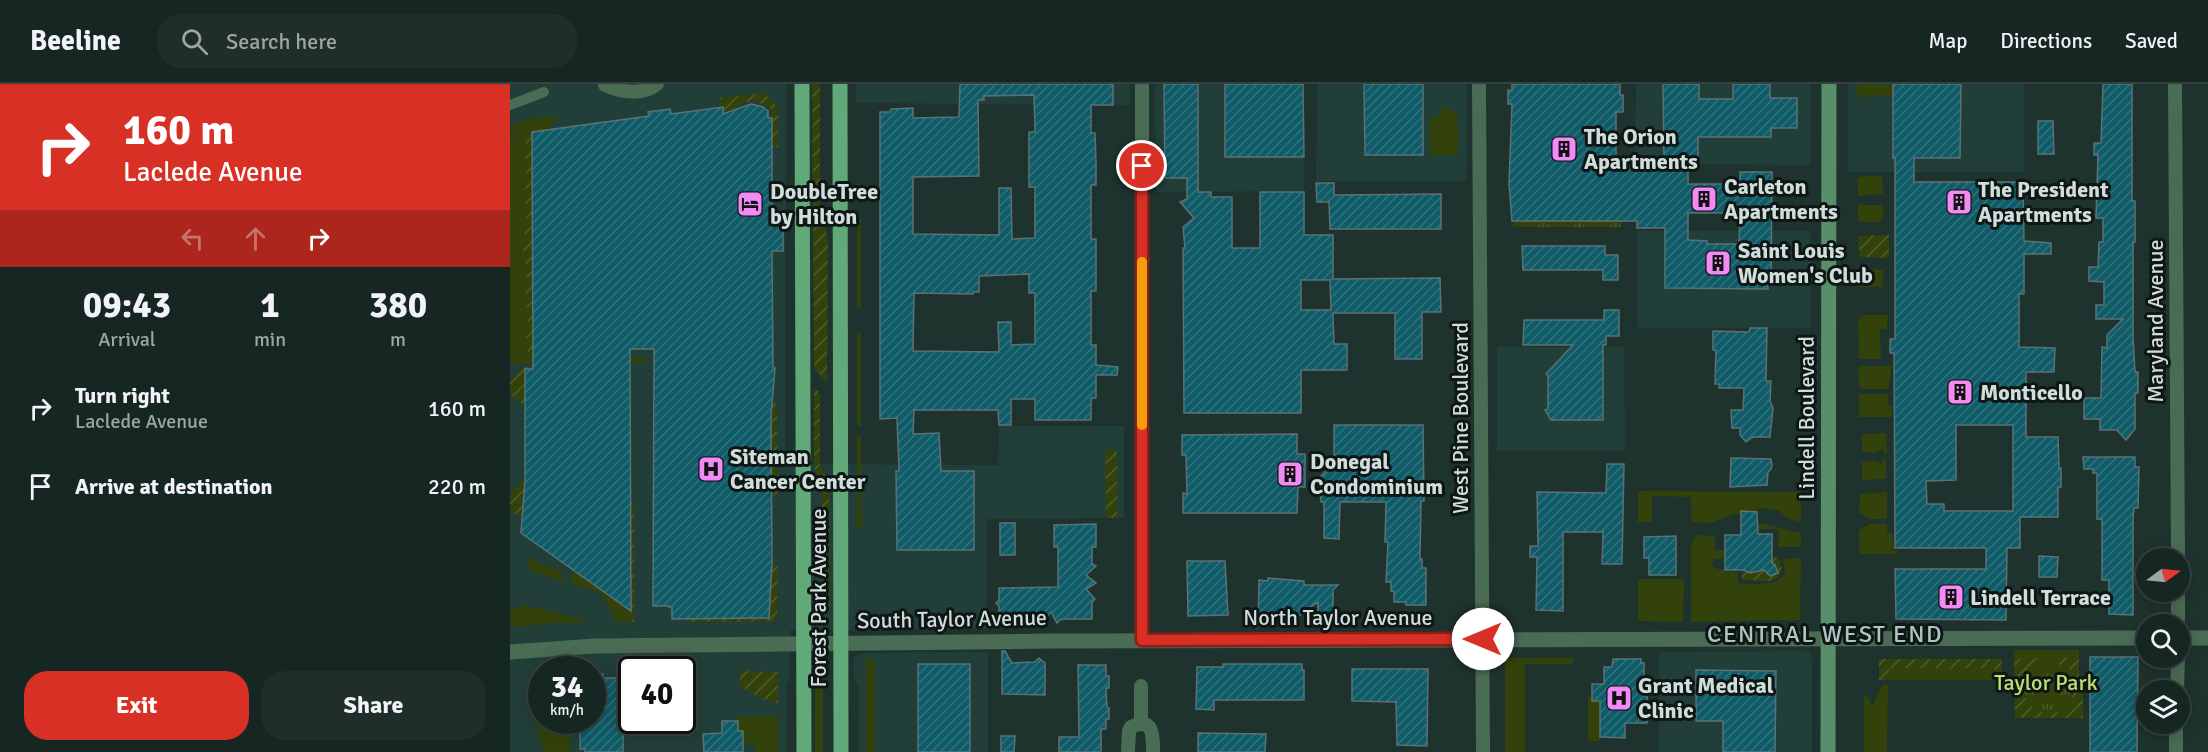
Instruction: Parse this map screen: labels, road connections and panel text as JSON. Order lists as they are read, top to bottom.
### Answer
{
  "streets": {
    "main road": ["Lindell Boulevard", "Forest Park Avenue"],
    "street": [
      "Maryland Avenue",
      "West Pine Boulevard",
      "North Taylor Avenue",
      "South Taylor Avenue"
    ]
  },
  "crossings": [
    ["West Pine Boulevard", "North Taylor Avenue"],
    ["Lindell Boulevard", "North Taylor Avenue"],
    ["Forest Park Avenue", "South Taylor Avenue"],
    ["North Taylor Avenue", "South Taylor Avenue"]
  ],
  "districts": ["CENTRAL WEST END"],
  "parks": ["Taylor Park"],
  "places": {
    "building": [
      "The Orion Apartments",
      "Carleton Apartments",
      "The President Apartments",
      "Saint Louis Women's Club",
      "Monticello",
      "Donegal Condominium",
      "Lindell Terrace"
    ],
    "hotel": ["DoubleTree by Hilton"],
    "hospital": ["Siteman Cancer Center", "Grant Medical Clinic"]
  },
  "north": "right",
  "page": {
    "header": "Beeline",
    "search": "Search here",
    "nav": ["Map", "Directions", "Saved"],
    "turn": ["160 m", "Laclede Avenue"],
    "eta": [
      "09:43",
      "Arrival",
      "1",
      "min",
      "380",
      "m"
    ],
    "list": [
      {
        "name": "Turn right",
        "note": "Laclede Avenue",
        "value": "160 m"
      },
      {
        "name": "Arrive at destination",
        "value": "220 m"
      }
    ],
    "speed": "34 km/h",
    "limit": "40",
    "buttons": ["Exit", "Share"]
  }
}
